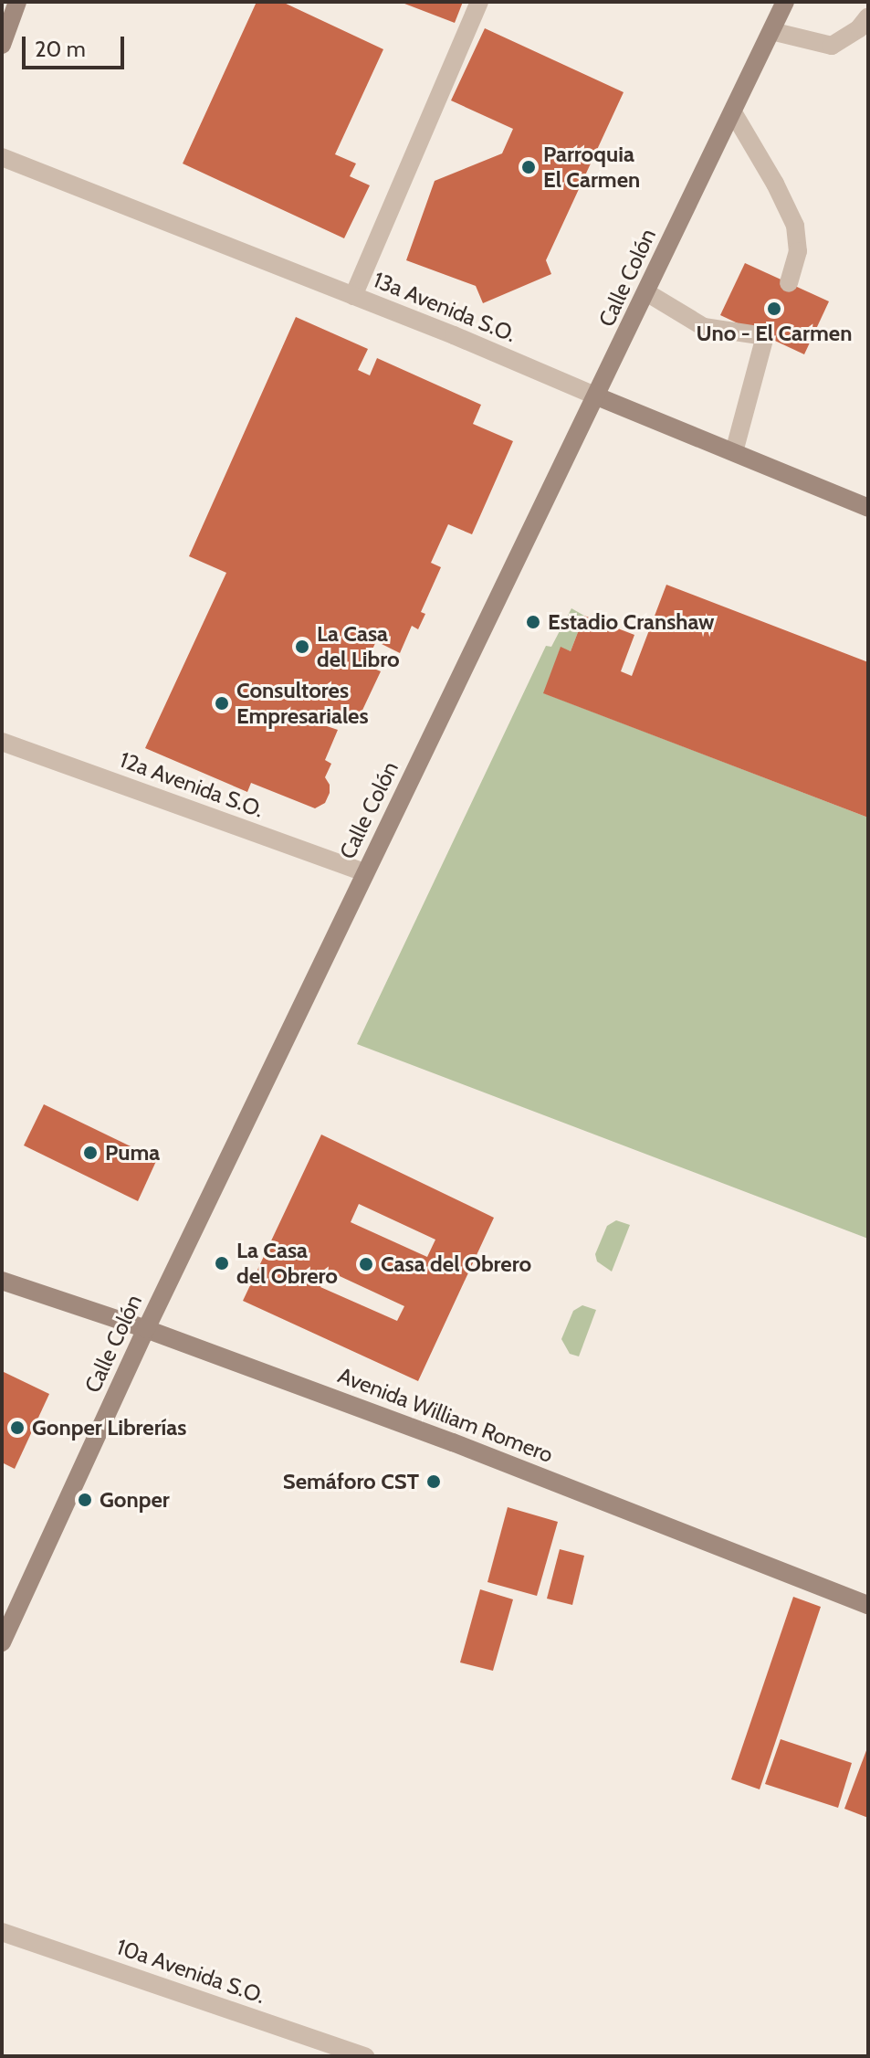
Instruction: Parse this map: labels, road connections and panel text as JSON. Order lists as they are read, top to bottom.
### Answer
{
  "streets": {
    "main road": ["Calle Colón", "13a Avenida S.O.", "Avenida William Romero"],
    "street": ["12a Avenida S.O.", "10a Avenida S.O."]
  },
  "crossings": [
    ["Calle Colón", "13a Avenida S.O."],
    ["Calle Colón", "12a Avenida S.O."],
    ["Calle Colón", "Avenida William Romero"]
  ],
  "places": [
    "Parroquia El Carmen",
    "Uno - El Carmen",
    "Estadio Cranshaw",
    "La Casa del Libro",
    "Consultores Empresariales",
    "Puma",
    "La Casa del Obrero",
    "Casa del Obrero",
    "Gonper Librerías",
    "Semáforo CST",
    "Gonper"
  ],
  "scale_bar": "20 m"
}
